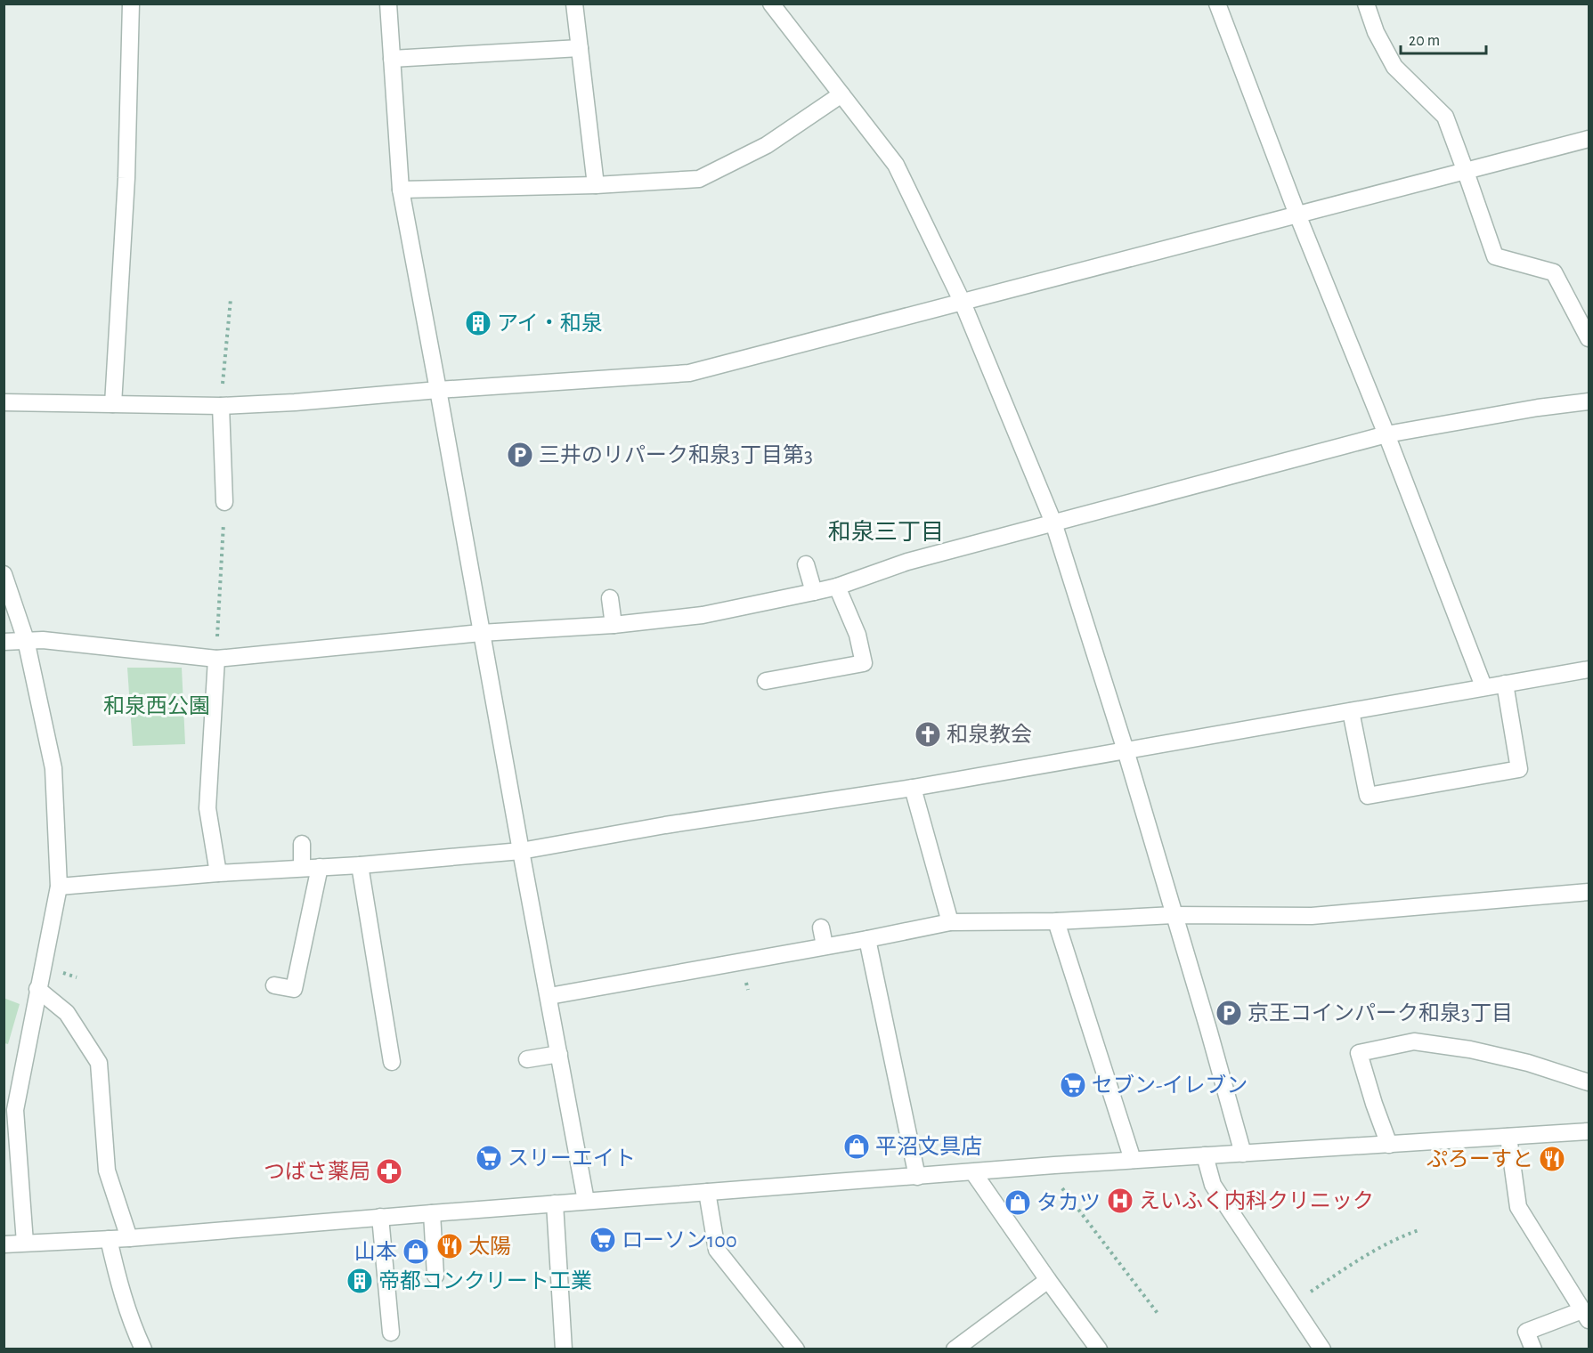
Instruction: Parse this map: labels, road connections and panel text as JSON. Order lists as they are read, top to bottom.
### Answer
{
  "districts": ["和泉三丁目"],
  "parks": ["和泉西公園"],
  "places": {
    "building": ["アイ・和泉", "帝都コンクリート工業"],
    "parking": ["三井のリパーク和泉3丁目第3", "京王コインパーク和泉3丁目"],
    "church": ["和泉教会"],
    "supermarket": ["セブン-イレブン", "スリーエイト", "ローソン100"],
    "shop": ["平沼文具店", "タカツ", "山本"],
    "restaurant": ["ぷろーすと", "太陽"],
    "pharmacy": ["つばさ薬局"],
    "hospital": ["えいふく内科クリニック"]
  },
  "scale_bar": "20 m"
}
